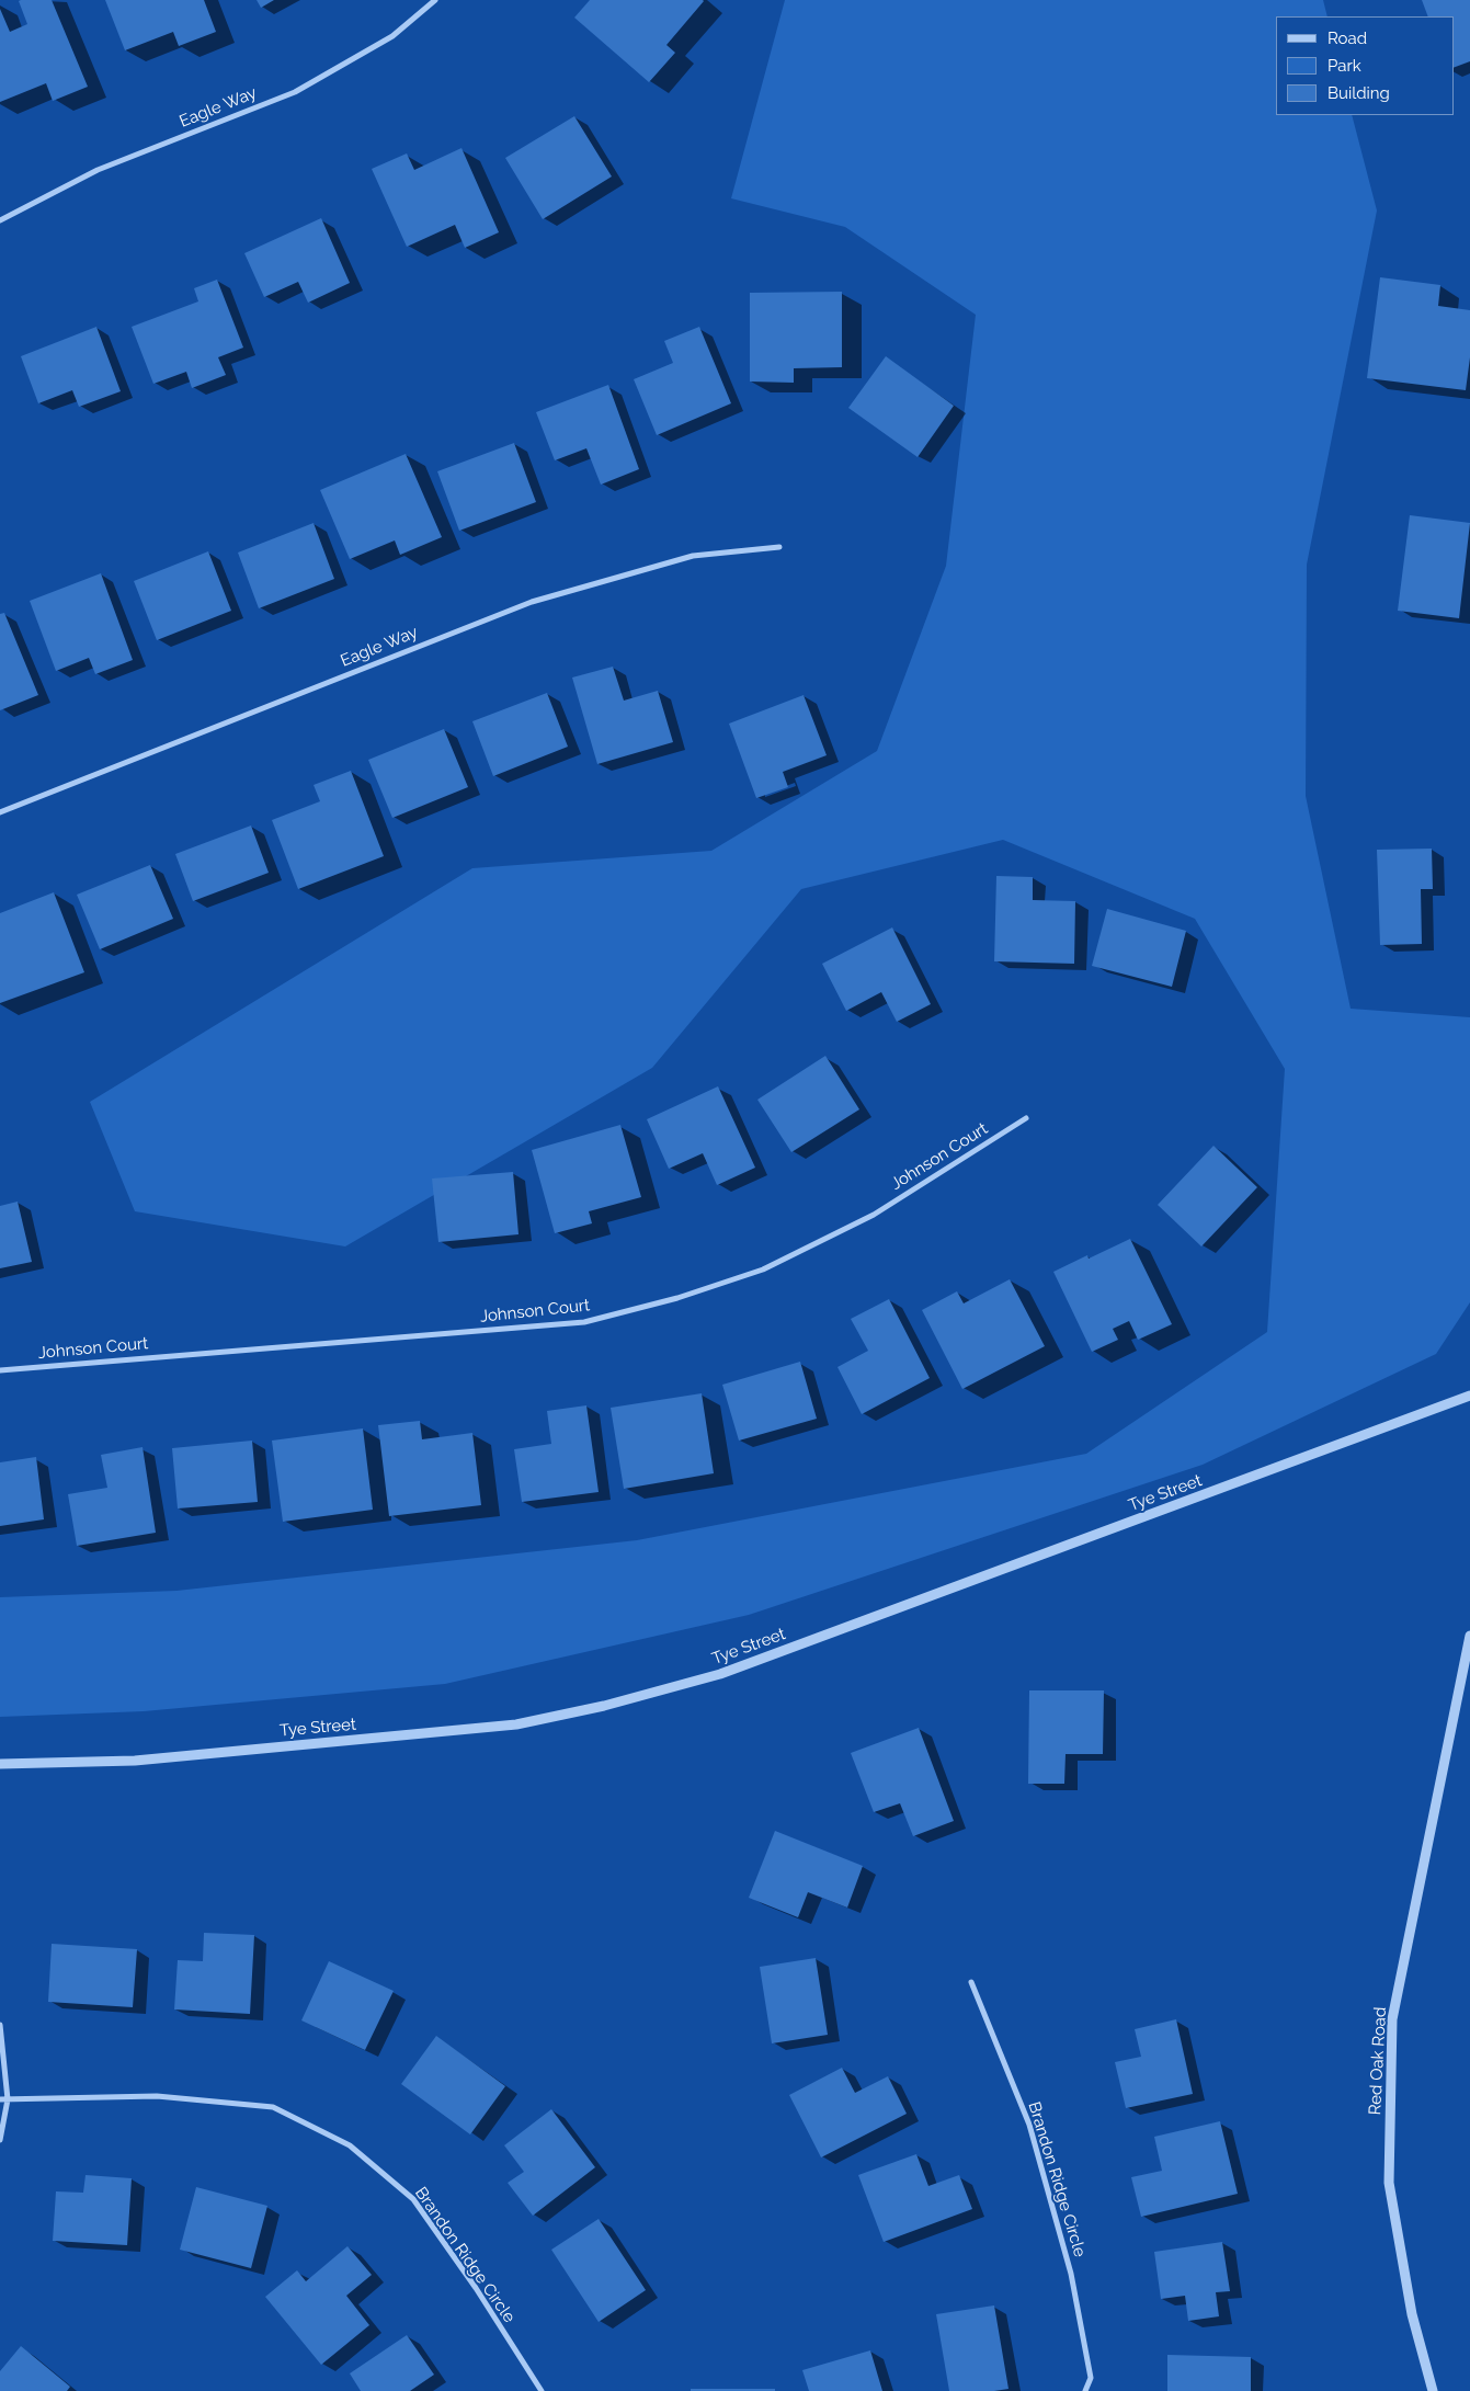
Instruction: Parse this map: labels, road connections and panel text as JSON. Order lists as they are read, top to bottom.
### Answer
{
  "streets": {
    "street": [
      "Eagle Way",
      "Johnson Court",
      "Tye Street",
      "Red Oak Road",
      "Brandon Ridge Circle"
    ]
  },
  "legend": ["Road", "Park", "Building"]
}
